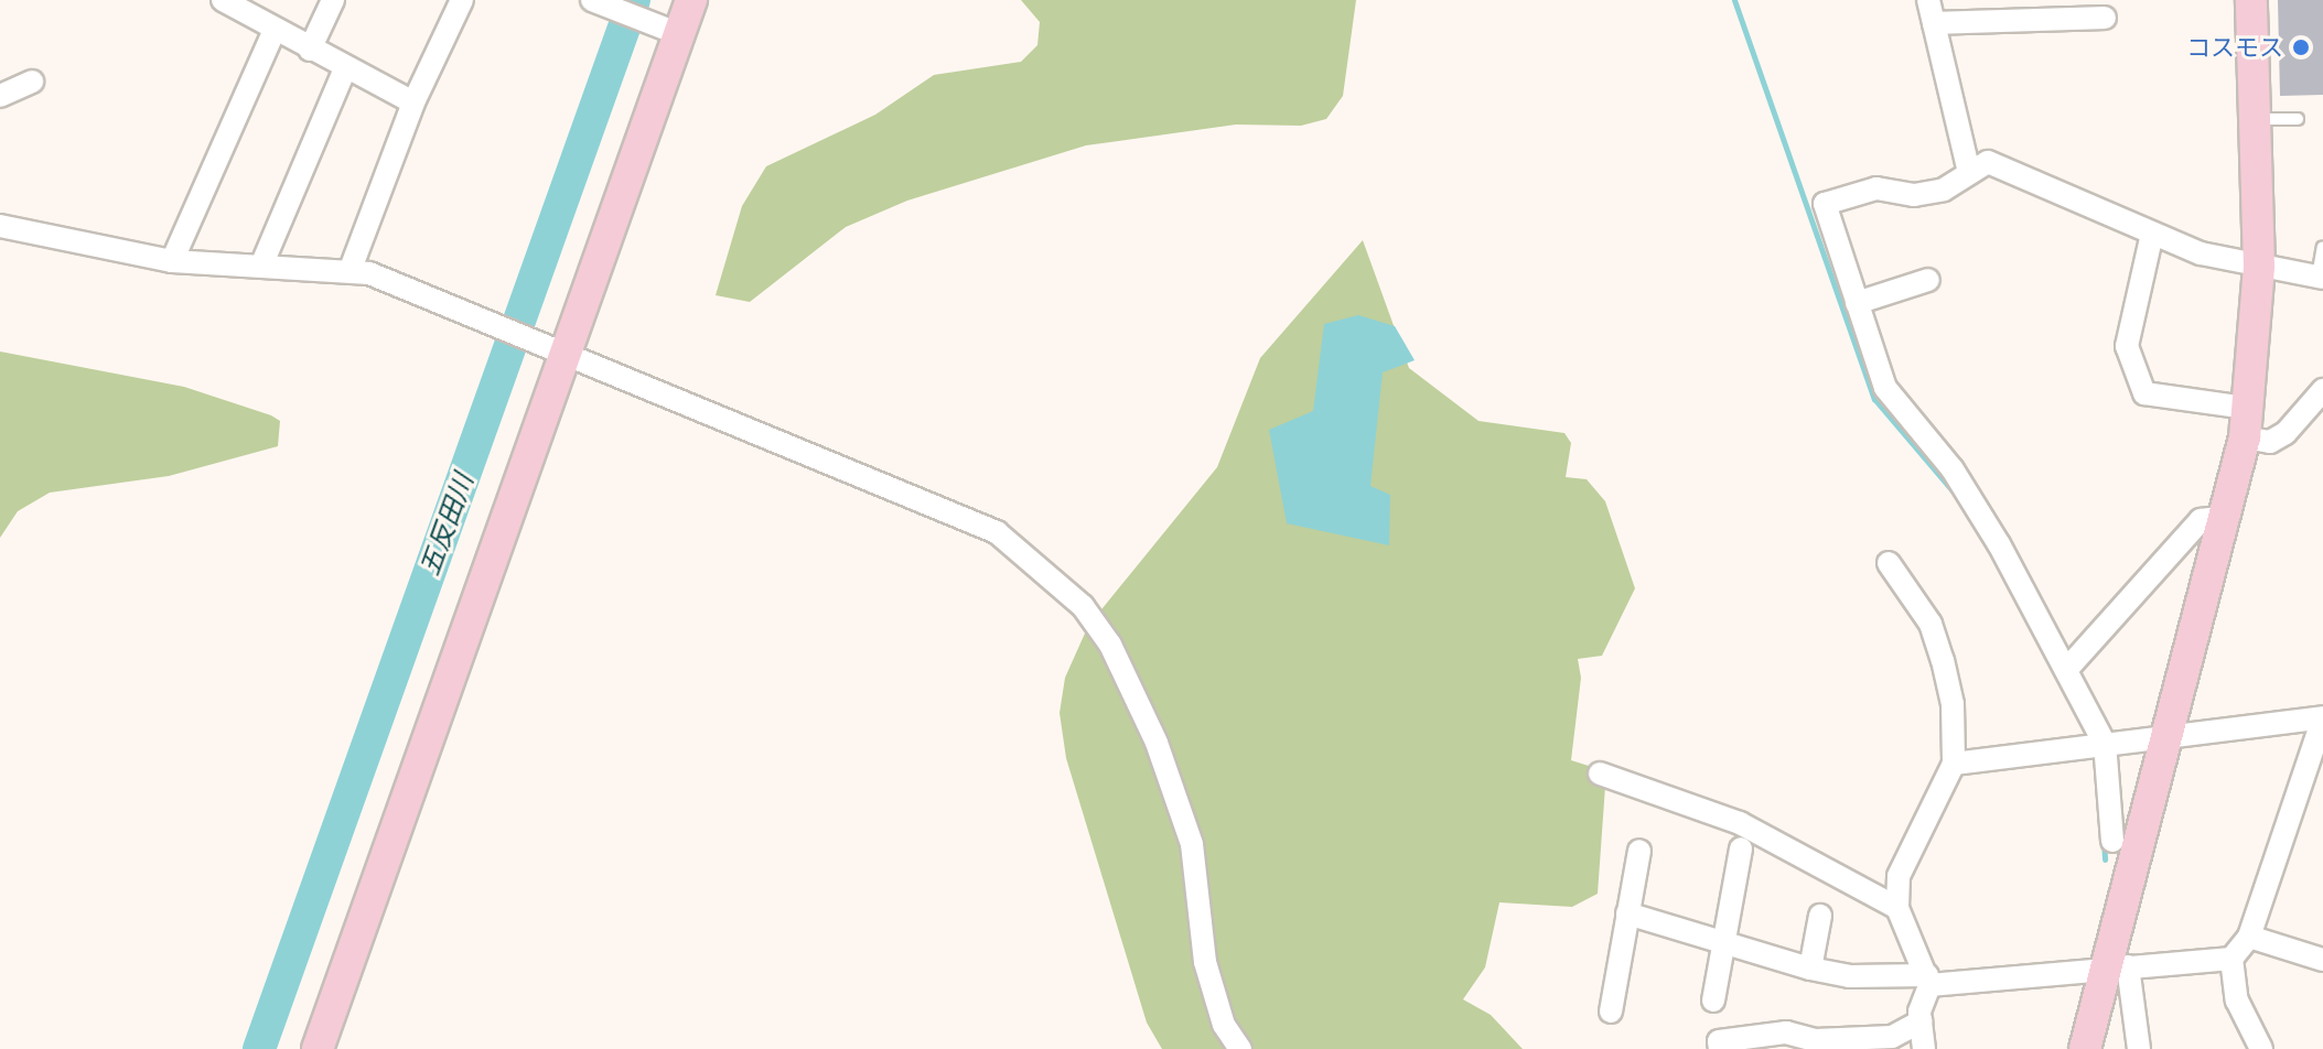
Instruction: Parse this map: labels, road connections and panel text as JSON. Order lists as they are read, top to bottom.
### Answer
{
  "water": ["五反田川"],
  "places": ["コスモス"]
}
